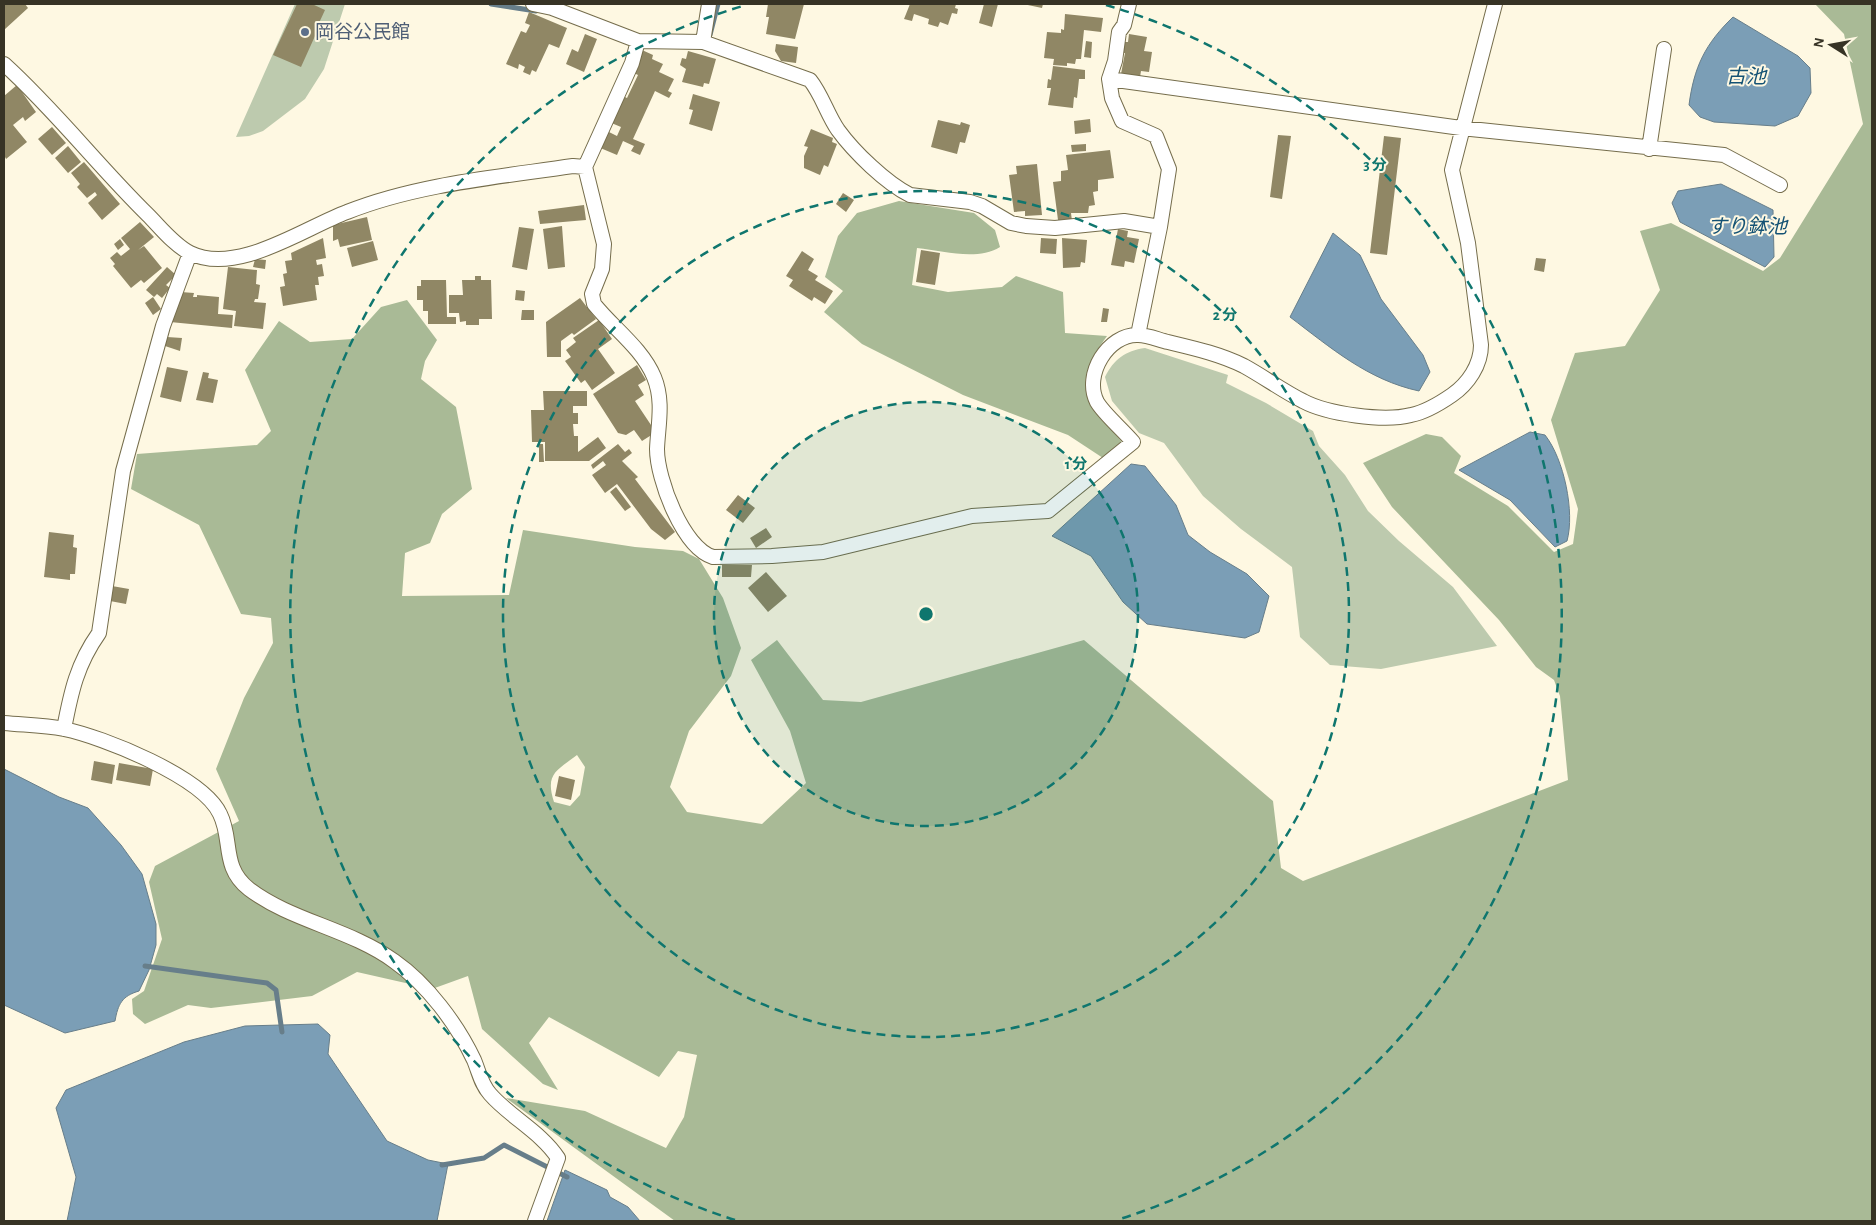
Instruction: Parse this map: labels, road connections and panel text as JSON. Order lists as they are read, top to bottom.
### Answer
{
  "water": ["古池", "すり鉢池"],
  "places": ["岡谷公民館"],
  "north": "left",
  "rings": ["3 分", "2 分", "1 分"]
}
